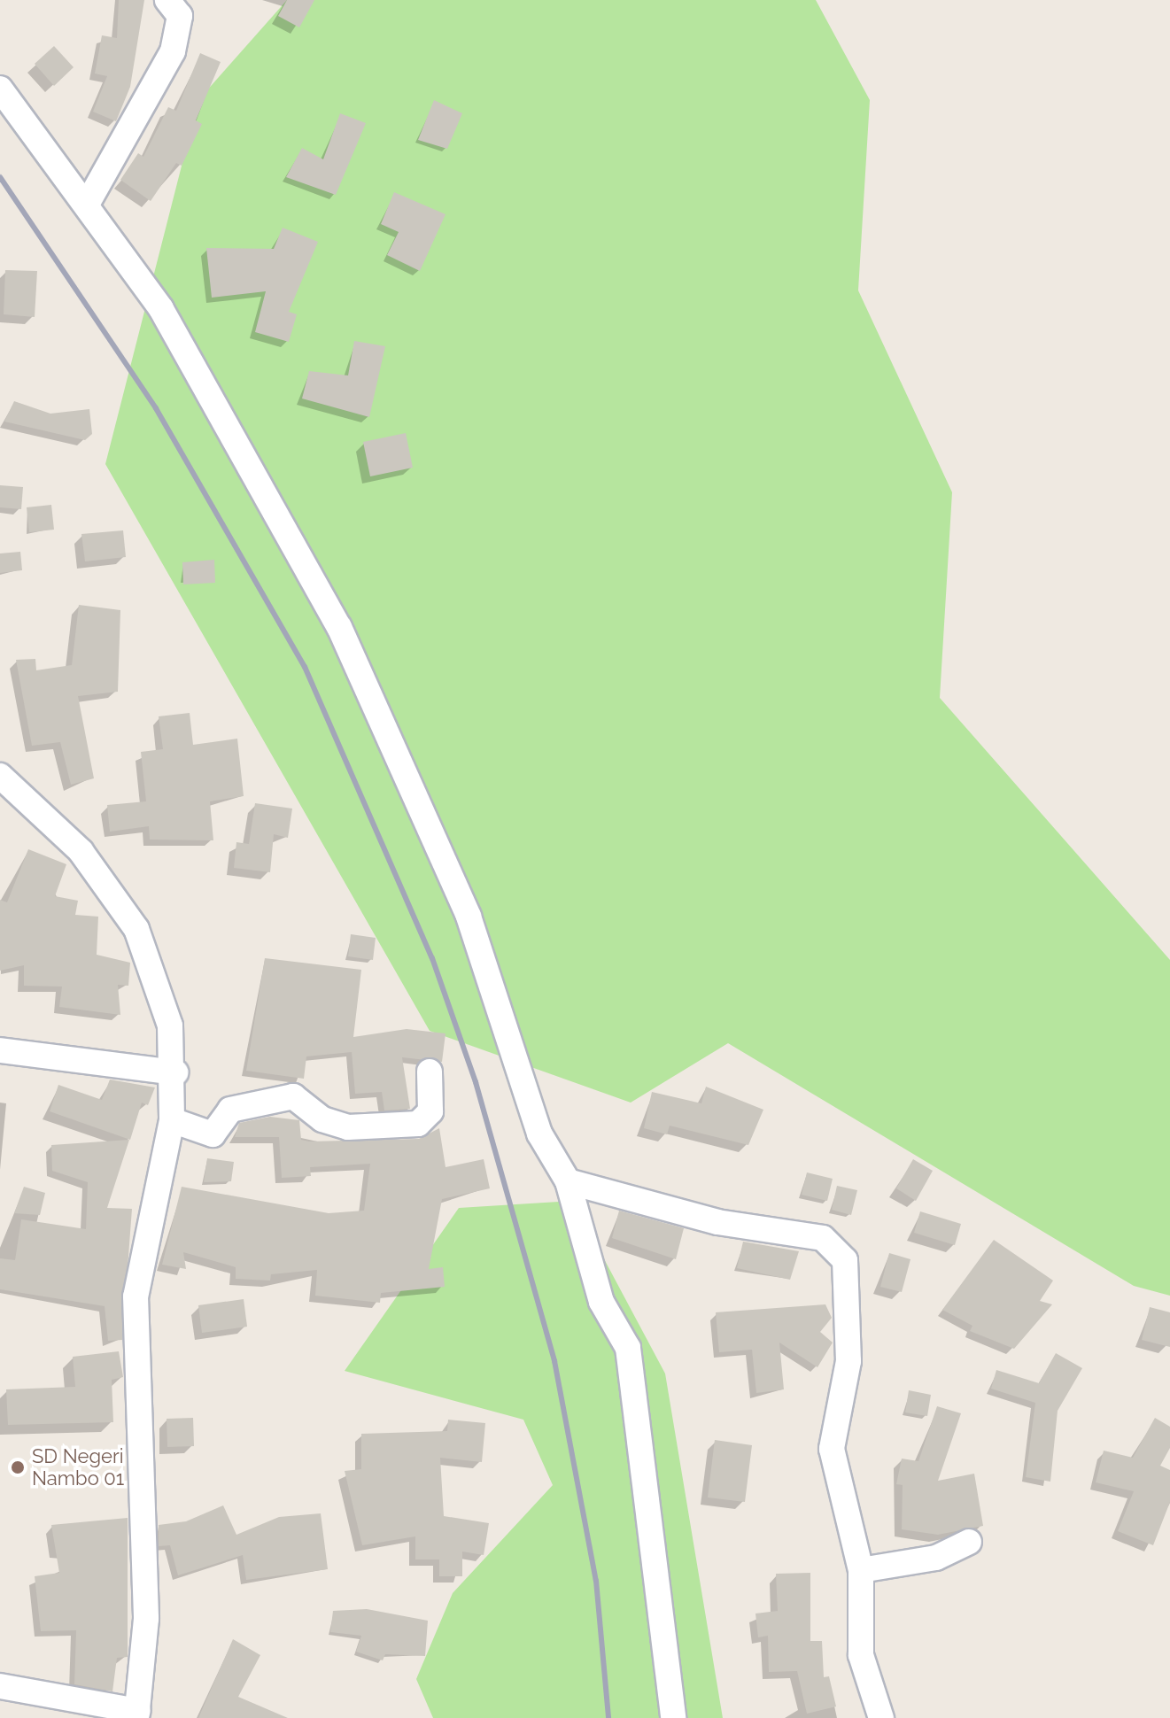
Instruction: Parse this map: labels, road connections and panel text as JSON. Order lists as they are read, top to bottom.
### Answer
{
  "places": ["SD Negeri Nambo 01"]
}
